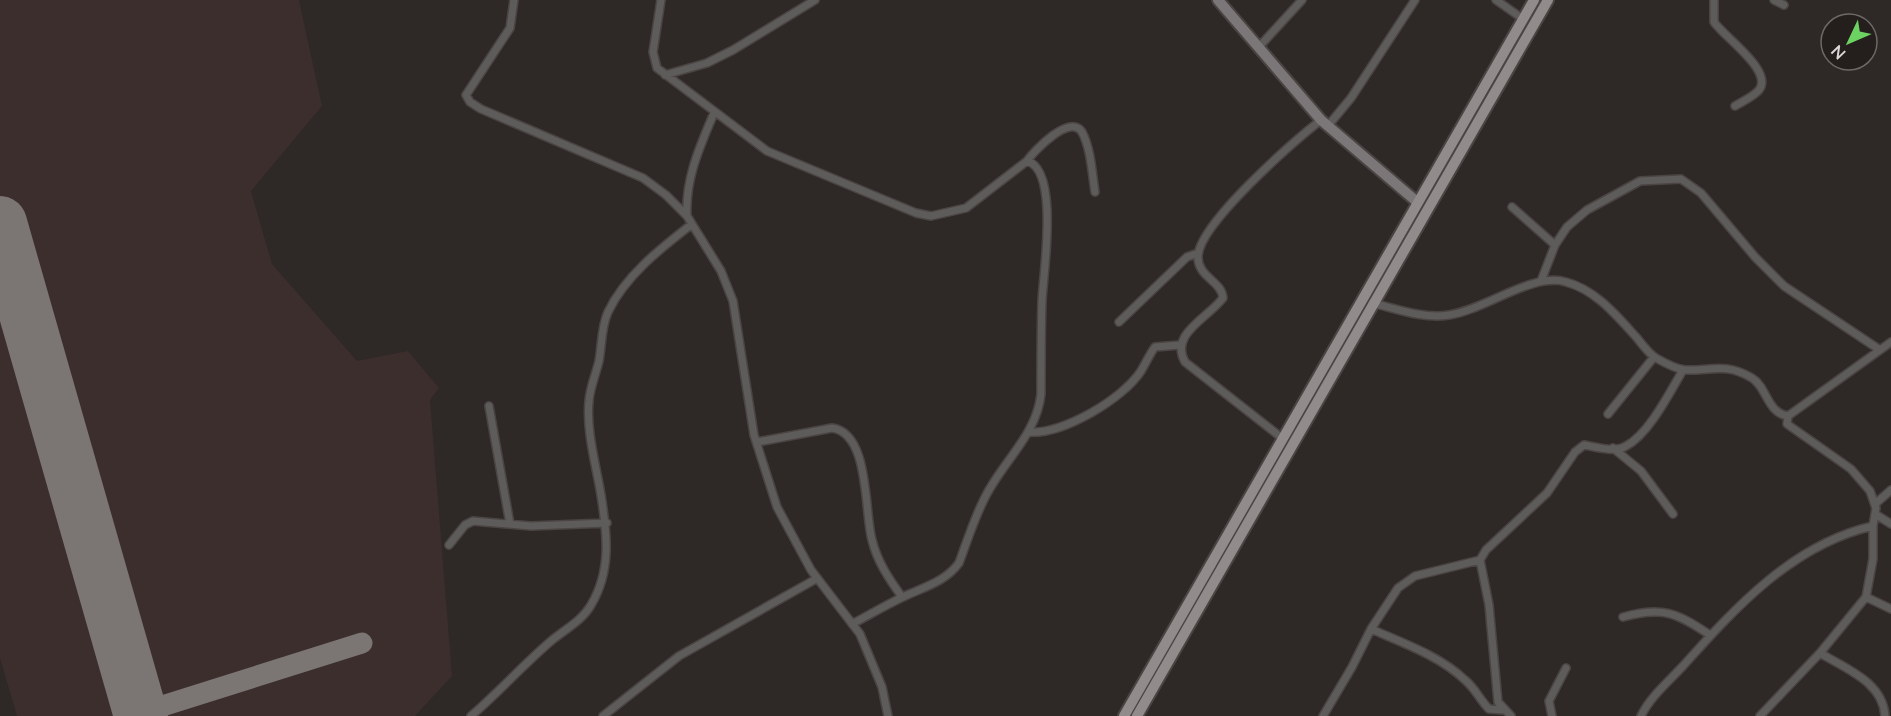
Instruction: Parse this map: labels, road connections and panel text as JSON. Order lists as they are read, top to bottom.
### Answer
{
  "north": "bottom left"
}
